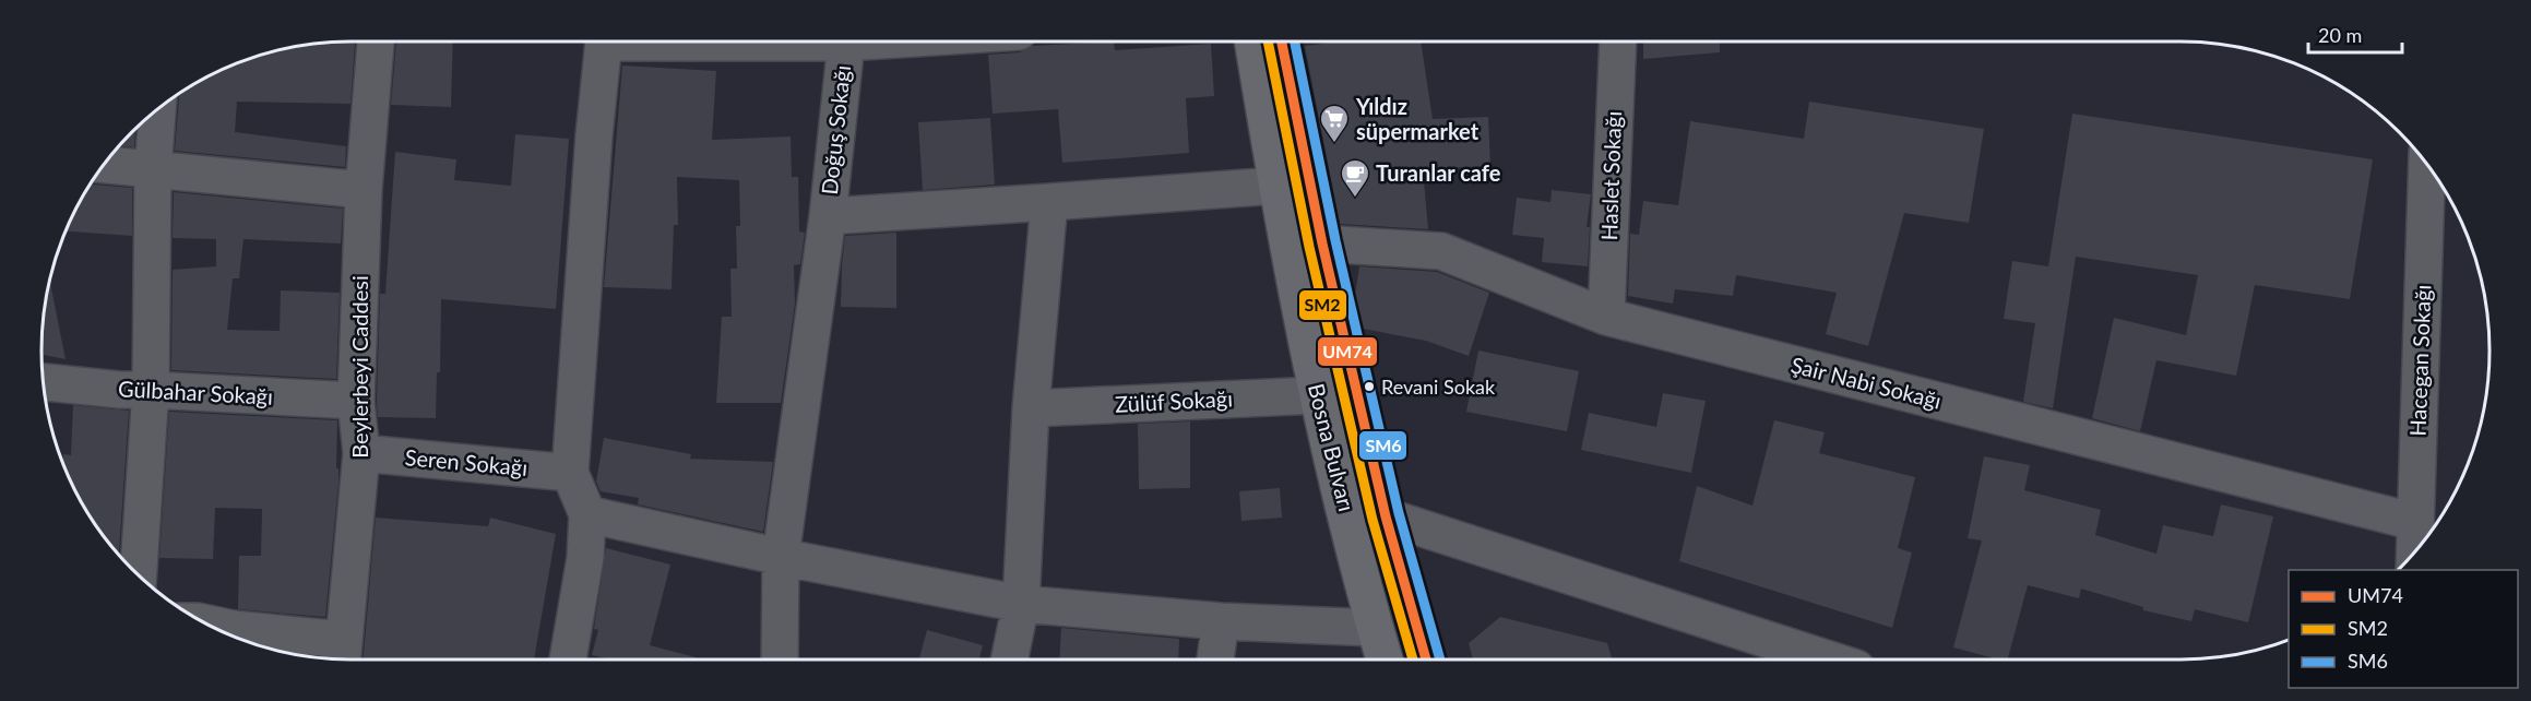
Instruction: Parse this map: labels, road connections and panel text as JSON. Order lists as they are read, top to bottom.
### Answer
{
  "streets": {
    "main road": ["Bosna Bulvarı"],
    "street": [
      "Doğuş Sokağı",
      "Haslet Sokağı",
      "Hacegan Sokağı",
      "Beylerbeyi Caddesi",
      "Şair Nabi Sokağı",
      "Gülbahar Sokağı",
      "Zülüf Sokağı",
      "Seren Sokağı"
    ]
  },
  "crossings": [
    ["Haslet Sokağı", "Şair Nabi Sokağı"],
    ["Hacegan Sokağı", "Şair Nabi Sokağı"],
    ["Beylerbeyi Caddesi", "Gülbahar Sokağı"],
    ["Beylerbeyi Caddesi", "Seren Sokağı"],
    ["Şair Nabi Sokağı", "Bosna Bulvarı"],
    ["Zülüf Sokağı", "Bosna Bulvarı"]
  ],
  "places": {
    "supermarket": ["Yıldız süpermarket"],
    "cafe": ["Turanlar cafe"],
    "other": ["Revani Sokak"]
  },
  "lines": ["transit line UM74", "transit line SM2", "transit line SM6"],
  "legend": ["UM74", "SM2", "SM6"],
  "scale_bar": "20 m"
}
